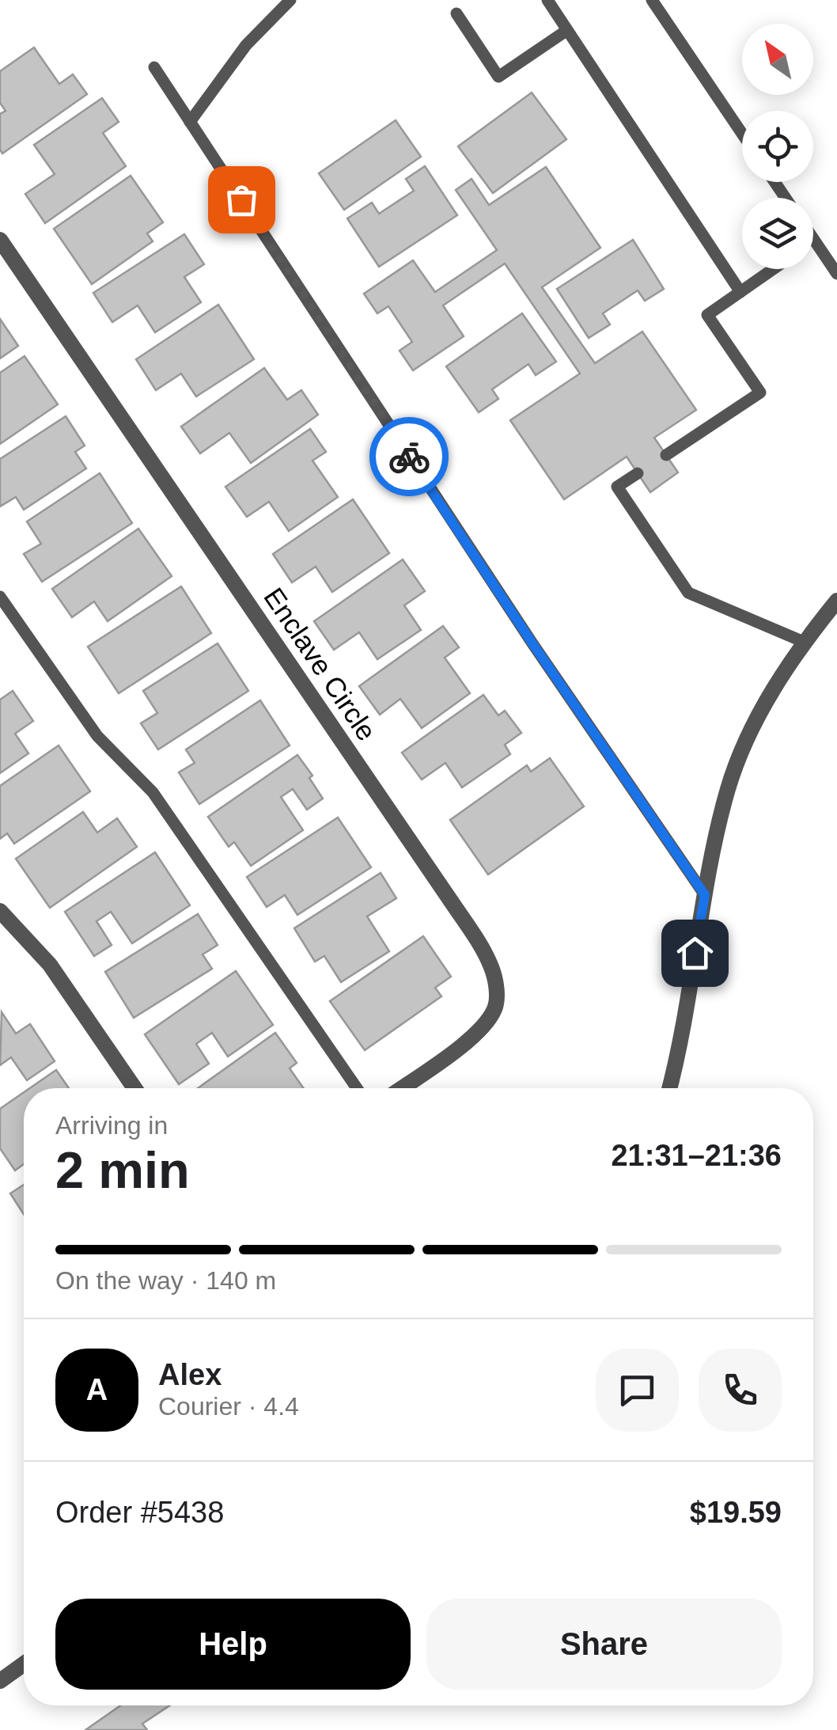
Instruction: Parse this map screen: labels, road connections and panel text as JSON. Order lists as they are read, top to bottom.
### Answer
{
  "streets": {
    "street": ["Enclave Circle"]
  },
  "north": "top left",
  "page": {
    "heading": ["2 min", "Arriving in", "21:31–21:36"],
    "panel": [
      "Alex",
      "Courier · 4.4",
      "Order #5438",
      "$19.59"
    ],
    "bar": "On the way · 140 m",
    "round": "A",
    "buttons": ["Help", "Share"]
  }
}
